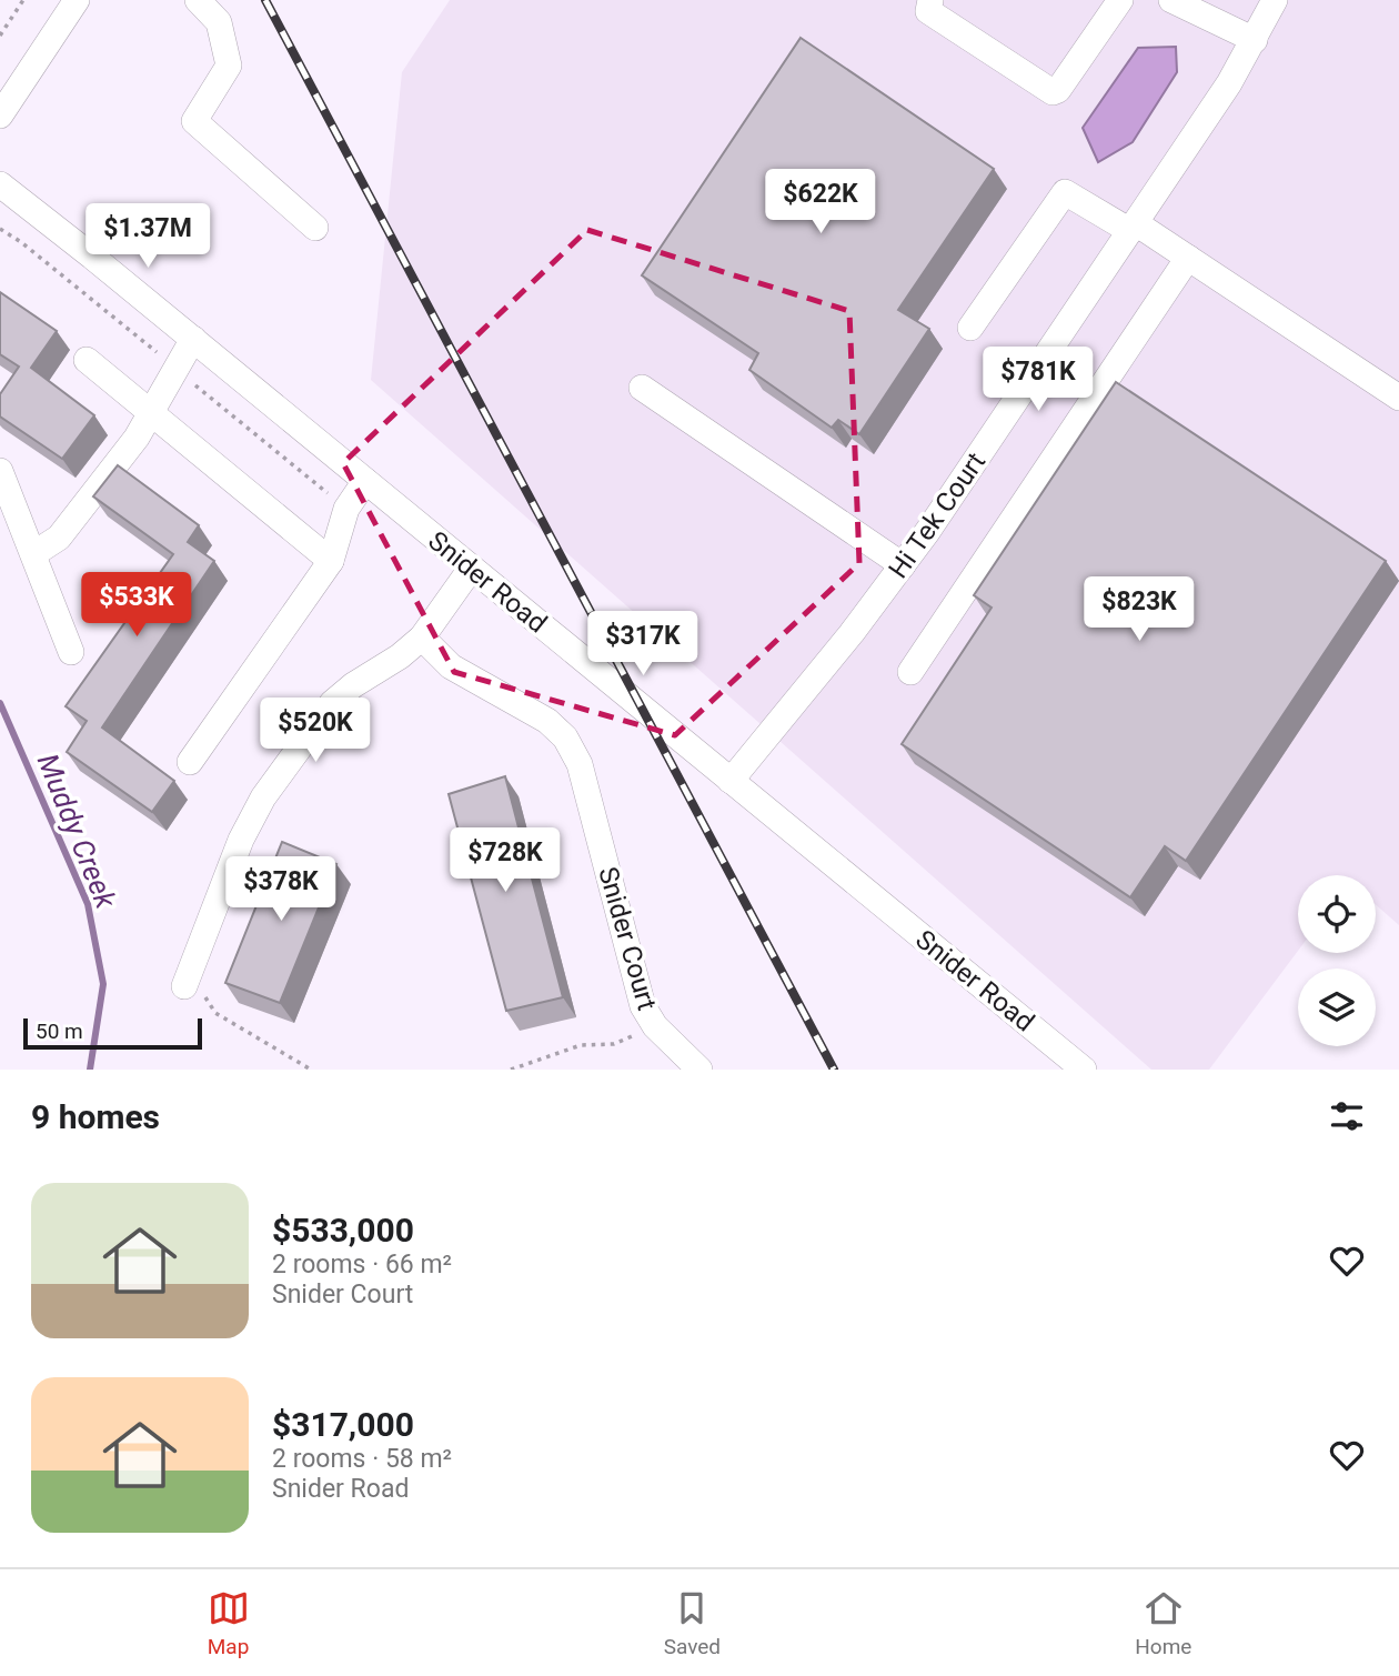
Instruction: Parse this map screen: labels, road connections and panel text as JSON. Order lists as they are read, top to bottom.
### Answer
{
  "streets": {
    "street": ["Hi Tek Court", "Snider Road", "Snider Court"]
  },
  "crossings": [
    ["Hi Tek Court", "Snider Road"]
  ],
  "water": ["Muddy Creek"],
  "scale_bar": "50 m",
  "page": {
    "price": [
      "$622K",
      "$1.37M",
      "$781K",
      "$533K",
      "$823K",
      "$317K",
      "$520K",
      "$728K",
      "$378K"
    ],
    "scale": "50 m",
    "heading": "9 homes",
    "list": [
      {
        "name": "$533,000",
        "note": "2 rooms · 66 m² · Snider Court"
      },
      {
        "name": "$317,000",
        "note": "2 rooms · 58 m² · Snider Road"
      }
    ],
    "tabs": ["Map", "Saved", "Home"]
  }
}
